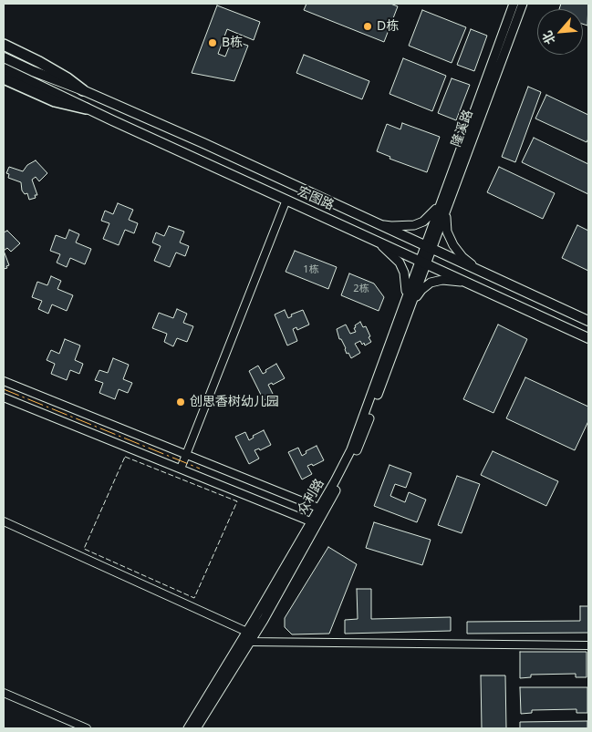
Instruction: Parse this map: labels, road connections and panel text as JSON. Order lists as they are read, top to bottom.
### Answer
{
  "streets": {
    "main road": ["宏图路"],
    "street": ["隆溪路", "众利路"]
  },
  "crossings": [
    ["隆溪路", "宏图路"],
    ["隆溪路", "众利路"],
    ["宏图路", "众利路"]
  ],
  "places": ["D栋", "B栋", "创思香树幼儿园"],
  "house_numbers": ["1栋", "2栋"],
  "north": "bottom left"
}
